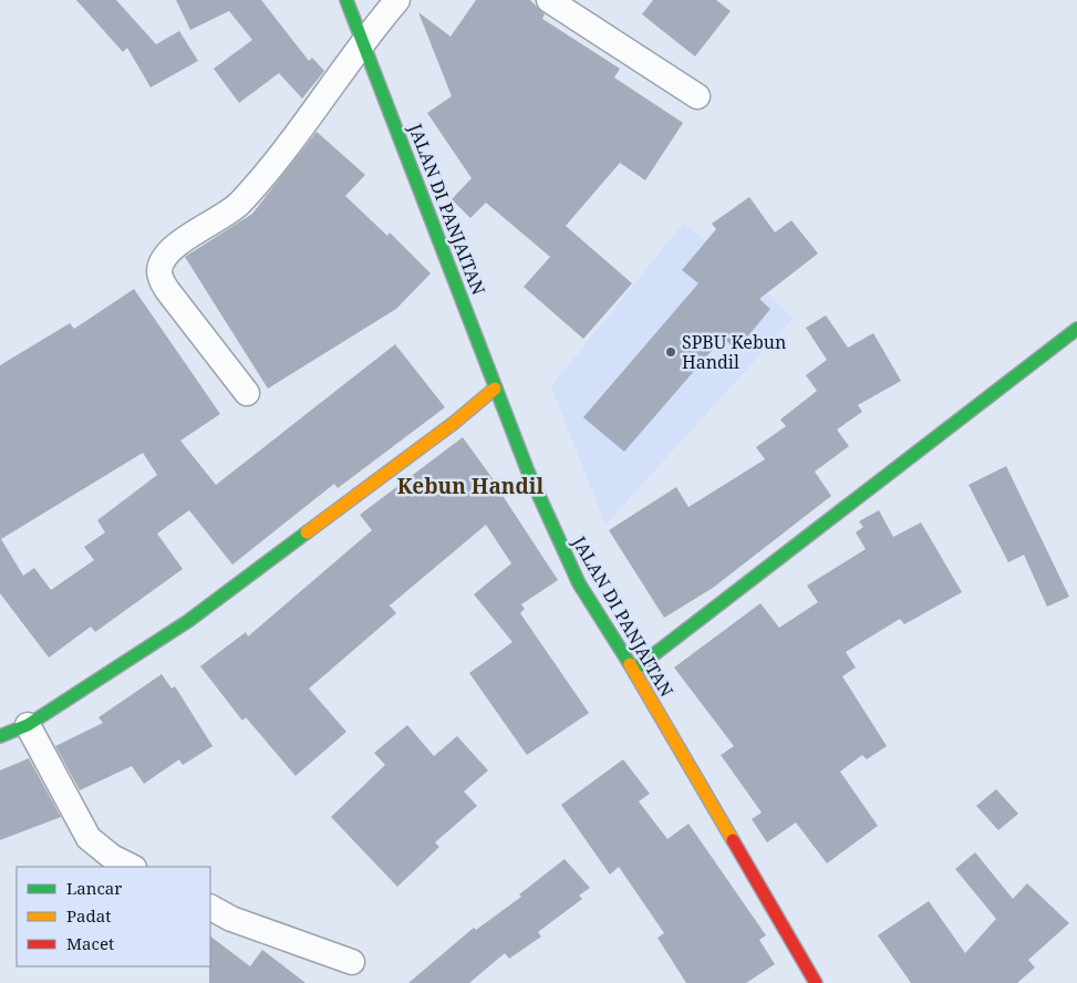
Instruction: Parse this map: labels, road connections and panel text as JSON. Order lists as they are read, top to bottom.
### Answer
{
  "streets": {
    "street": ["JALAN DI PANJAITAN"]
  },
  "districts": ["Kebun Handil"],
  "places": ["SPBU Kebun Handil"],
  "legend": ["Lancar", "Padat", "Macet"]
}
